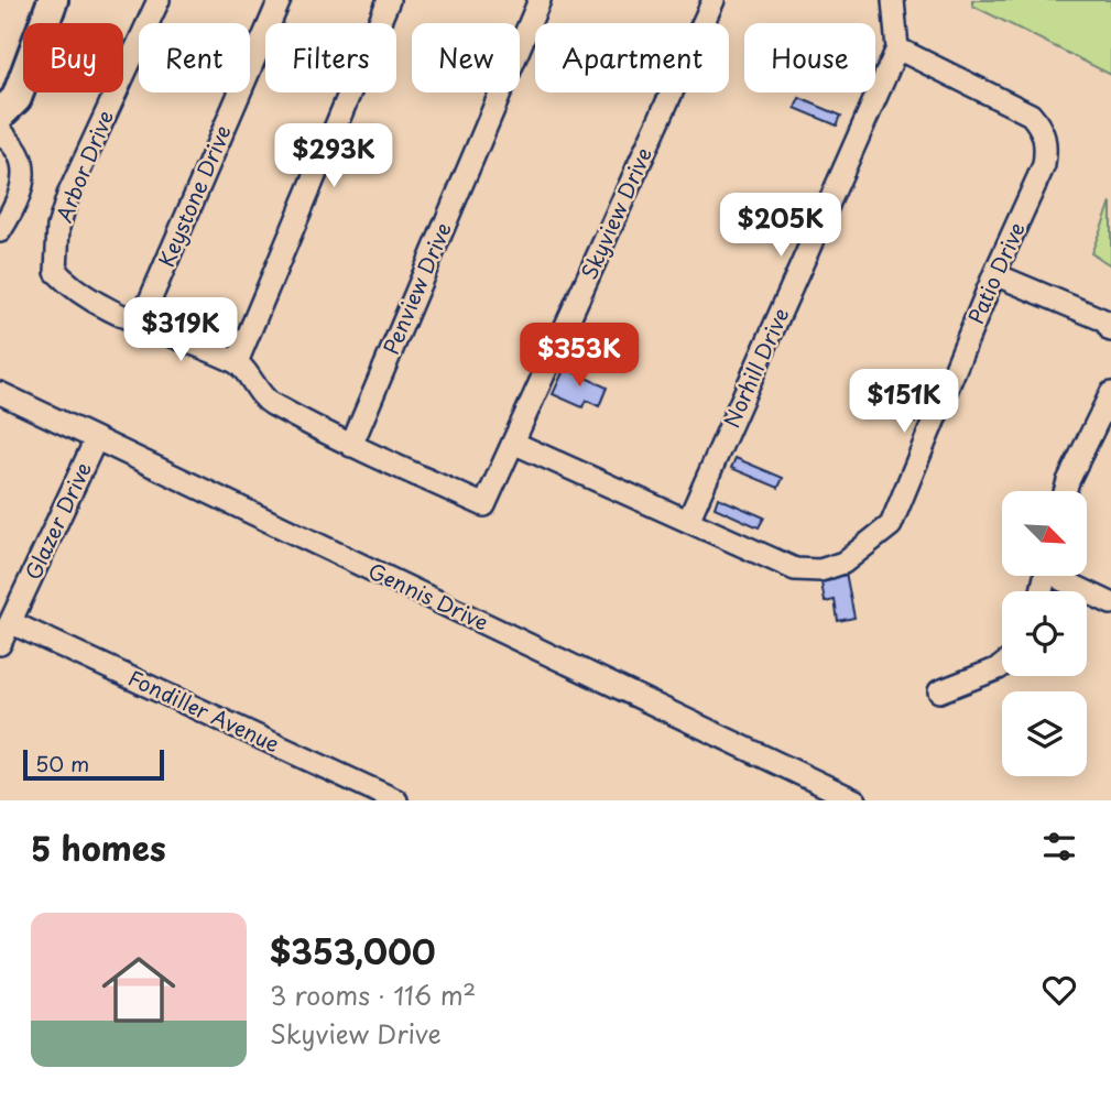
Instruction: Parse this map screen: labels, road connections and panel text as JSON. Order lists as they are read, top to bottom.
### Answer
{
  "streets": {
    "street": [
      "Arbor Drive",
      "Keystone Drive",
      "Skyview Drive",
      "Patio Drive",
      "Penview Drive",
      "Norhill Drive",
      "Glazer Drive",
      "Gennis Drive",
      "Fondiller Avenue"
    ]
  },
  "crossings": [
    ["Arbor Drive", "Keystone Drive"],
    ["Skyview Drive", "Patio Drive"],
    ["Skyview Drive", "Penview Drive"],
    ["Patio Drive", "Norhill Drive"],
    ["Glazer Drive", "Gennis Drive"],
    ["Glazer Drive", "Fondiller Avenue"]
  ],
  "scale_bar": "50 m",
  "north": "bottom right",
  "page": {
    "chip": [
      "Buy",
      "Rent",
      "Filters",
      "New",
      "Apartment",
      "House"
    ],
    "price": [
      "$293K",
      "$205K",
      "$319K",
      "$353K",
      "$151K"
    ],
    "scale": "50 m",
    "heading": "5 homes",
    "list": [
      {
        "name": "$353,000",
        "note": "3 rooms · 116 m² · Skyview Drive"
      }
    ]
  }
}
